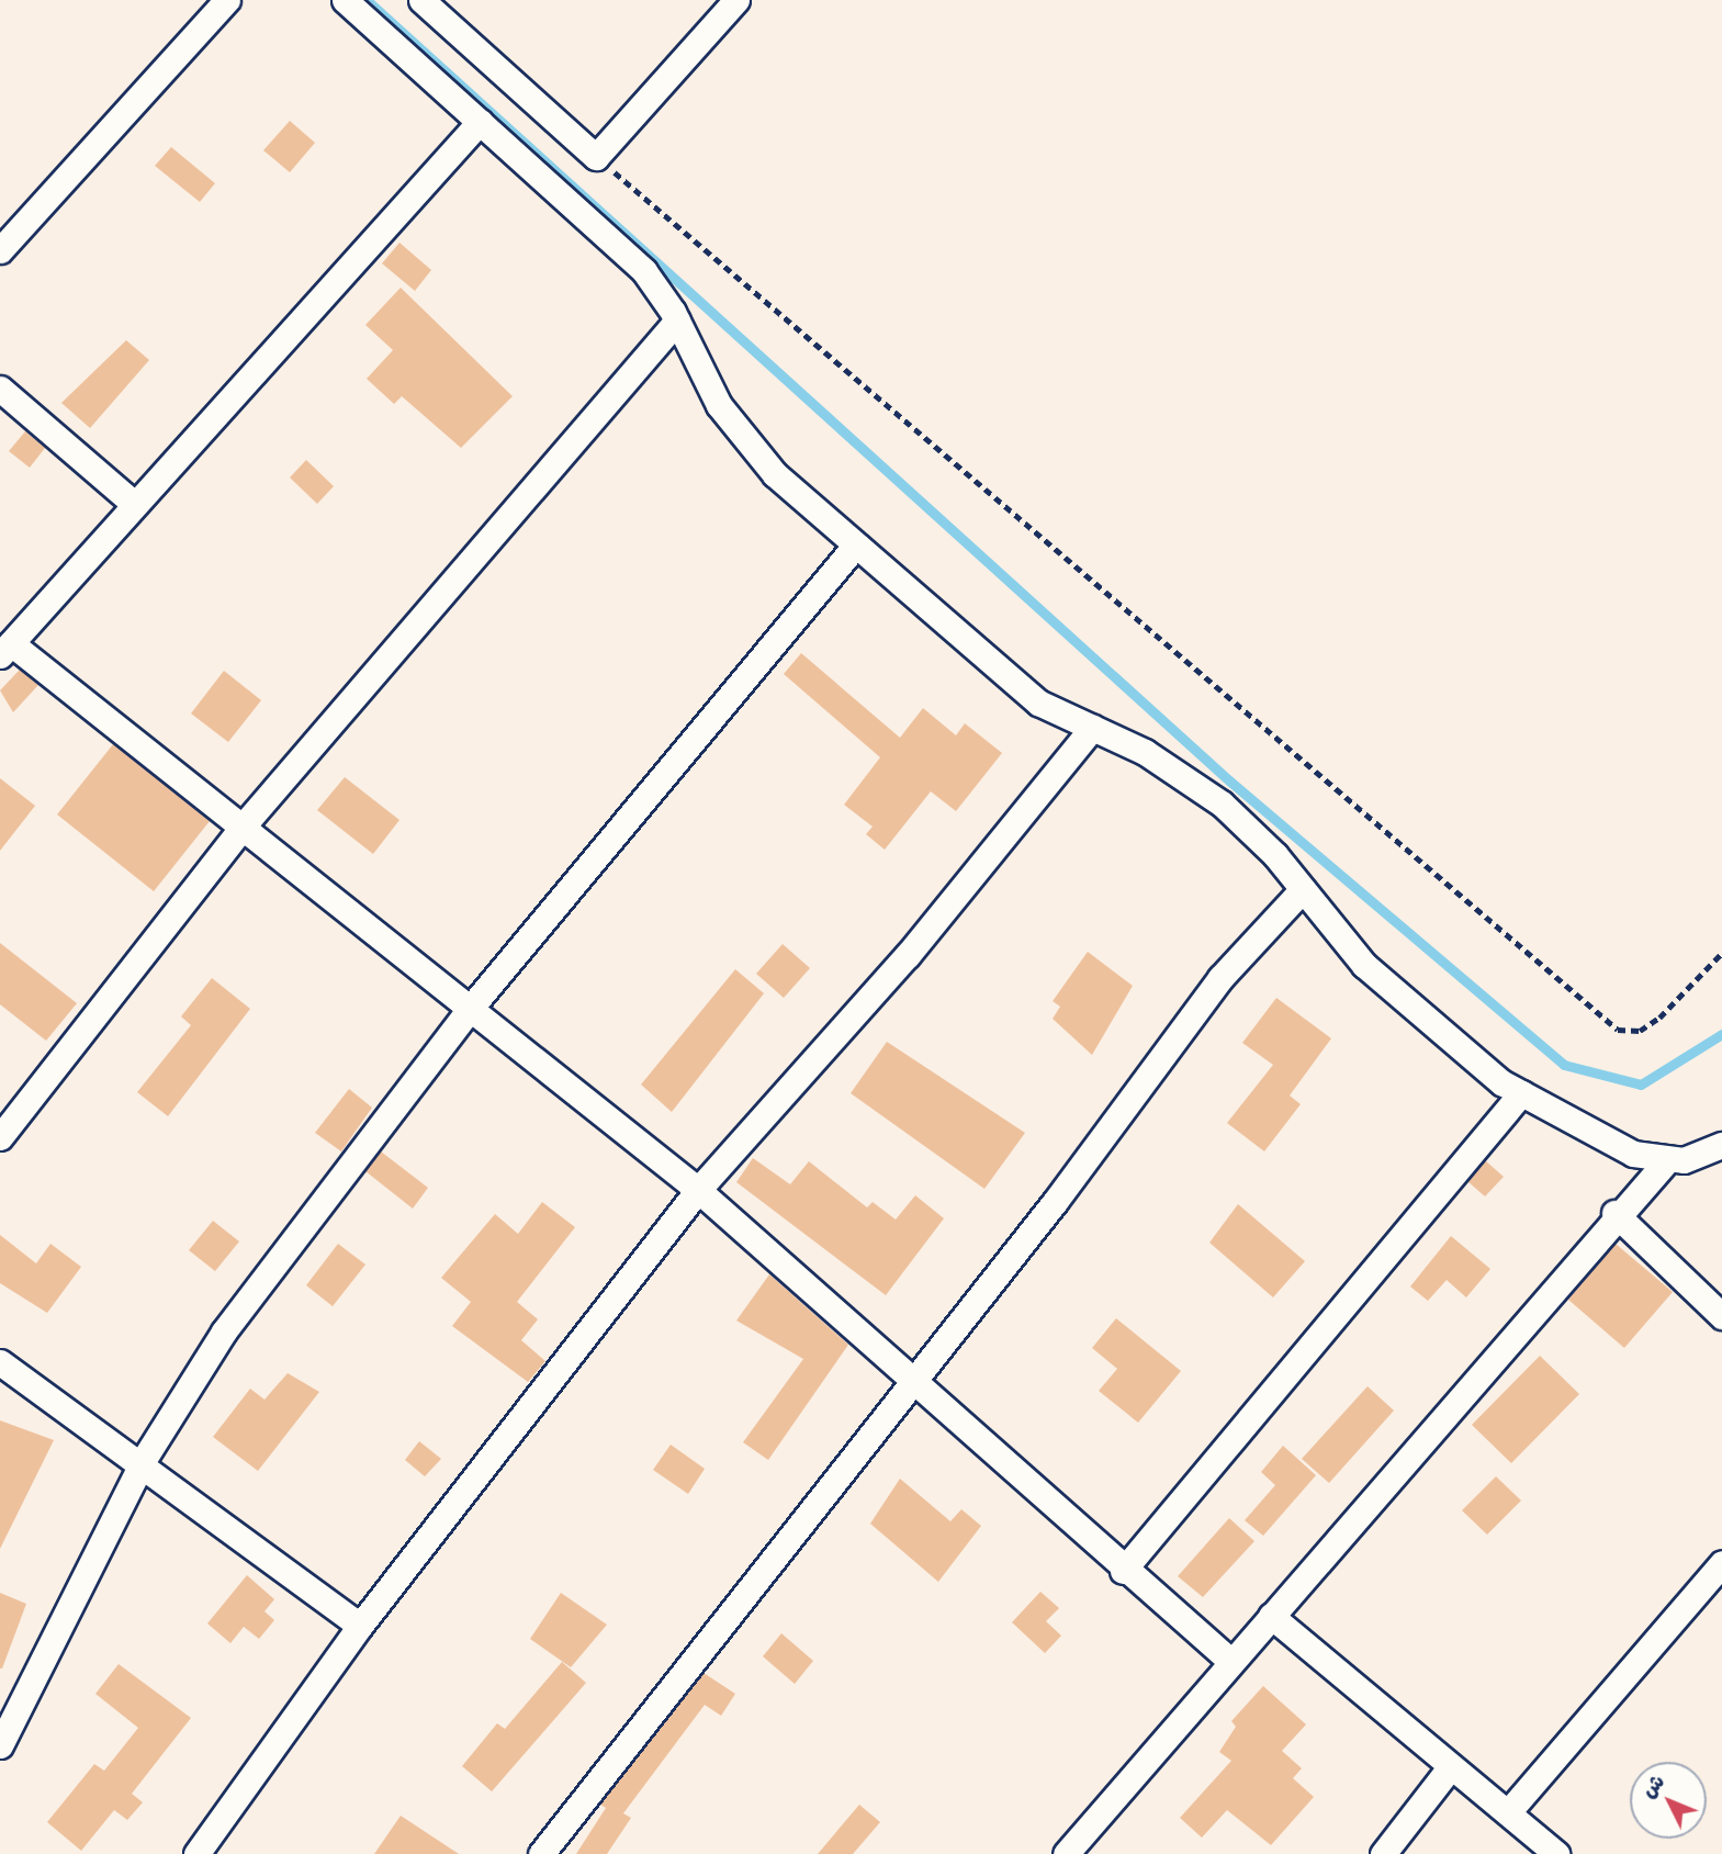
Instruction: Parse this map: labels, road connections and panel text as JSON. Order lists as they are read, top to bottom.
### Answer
{
  "north": "top left"
}
